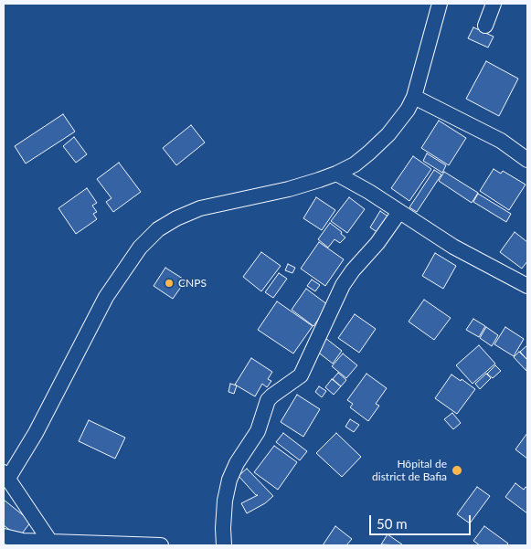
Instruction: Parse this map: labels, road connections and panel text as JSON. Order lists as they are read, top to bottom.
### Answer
{
  "places": ["CNPS", "Hôpital de district de Bafia"],
  "scale_bar": "50 m"
}
